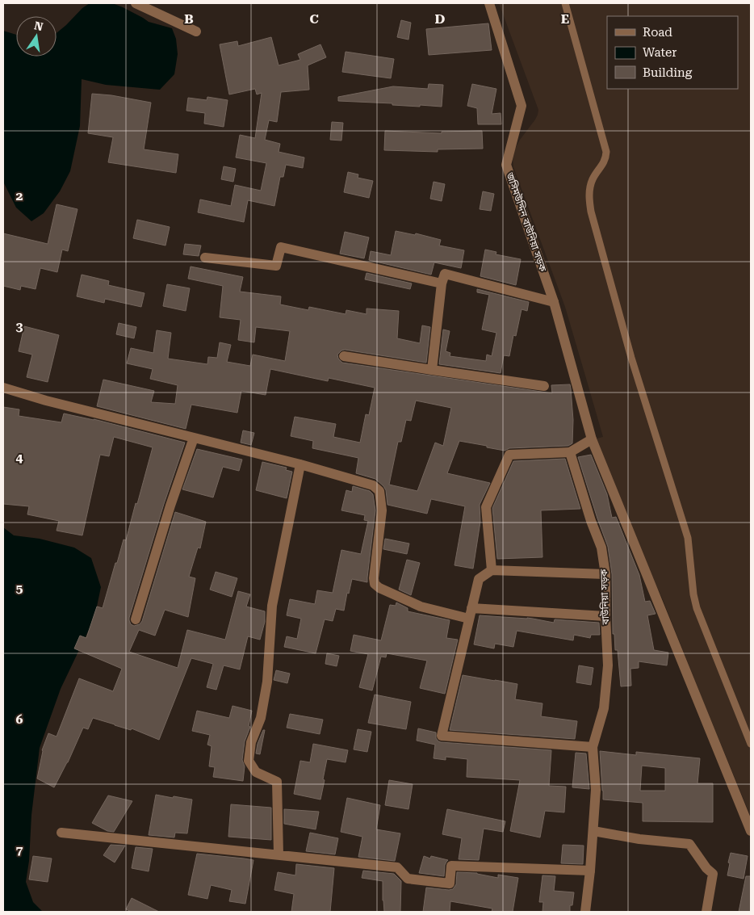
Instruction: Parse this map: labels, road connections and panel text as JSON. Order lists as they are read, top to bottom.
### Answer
{
  "streets": {
    "street": ["জসিমউদ্দিন বাউনিয়া সড়ক", "বাউনিয়া সড়ক"]
  },
  "legend": ["Road", "Water", "Building"],
  "north": "top",
  "grid": {
    "columns": [
      "B",
      "C",
      "D",
      "E"
    ],
    "rows": [
      "2",
      "3",
      "4",
      "5",
      "6",
      "7"
    ]
  }
}
